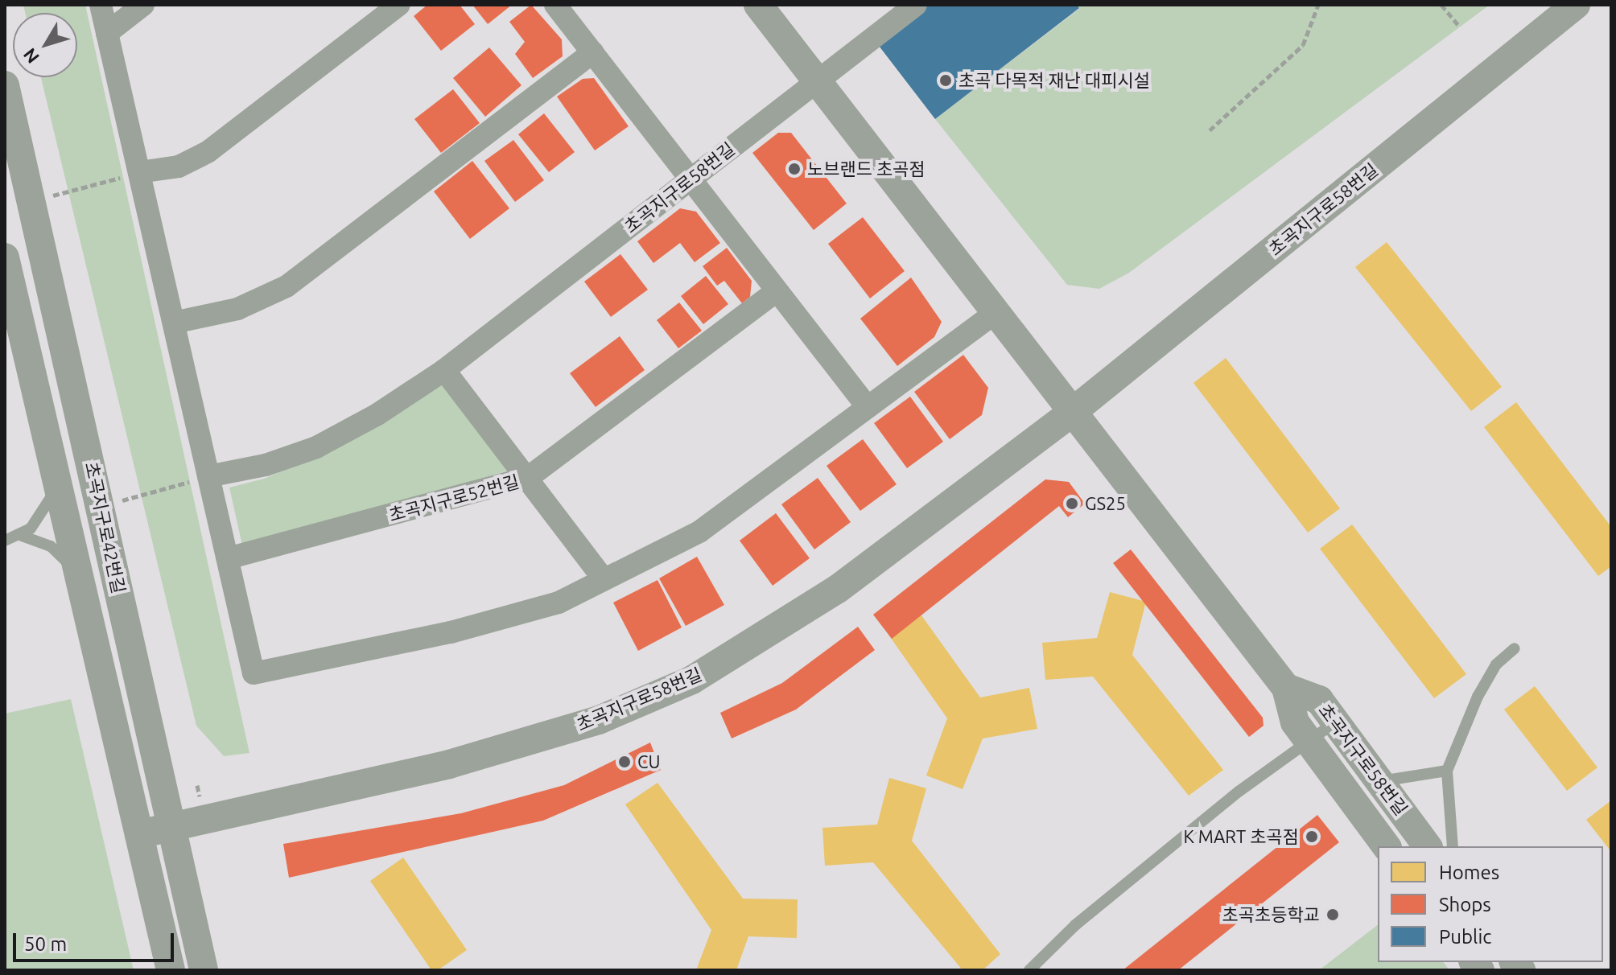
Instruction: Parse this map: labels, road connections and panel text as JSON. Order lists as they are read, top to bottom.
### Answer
{
  "streets": {
    "street": ["초곡지구로58번길", "초곡지구로52번길", "초곡지구로42번길"]
  },
  "crossings": [
    ["초곡지구로58번길", "초곡지구로42번길"]
  ],
  "places": [
    "초곡 다목적 재난 대피시설",
    "노브랜드 초곡점",
    "GS25",
    "CU",
    "K MART 초곡점",
    "초곡초등학교"
  ],
  "legend": ["Homes", "Shops", "Public"],
  "scale_bar": "50 m",
  "north": "bottom left"
}
